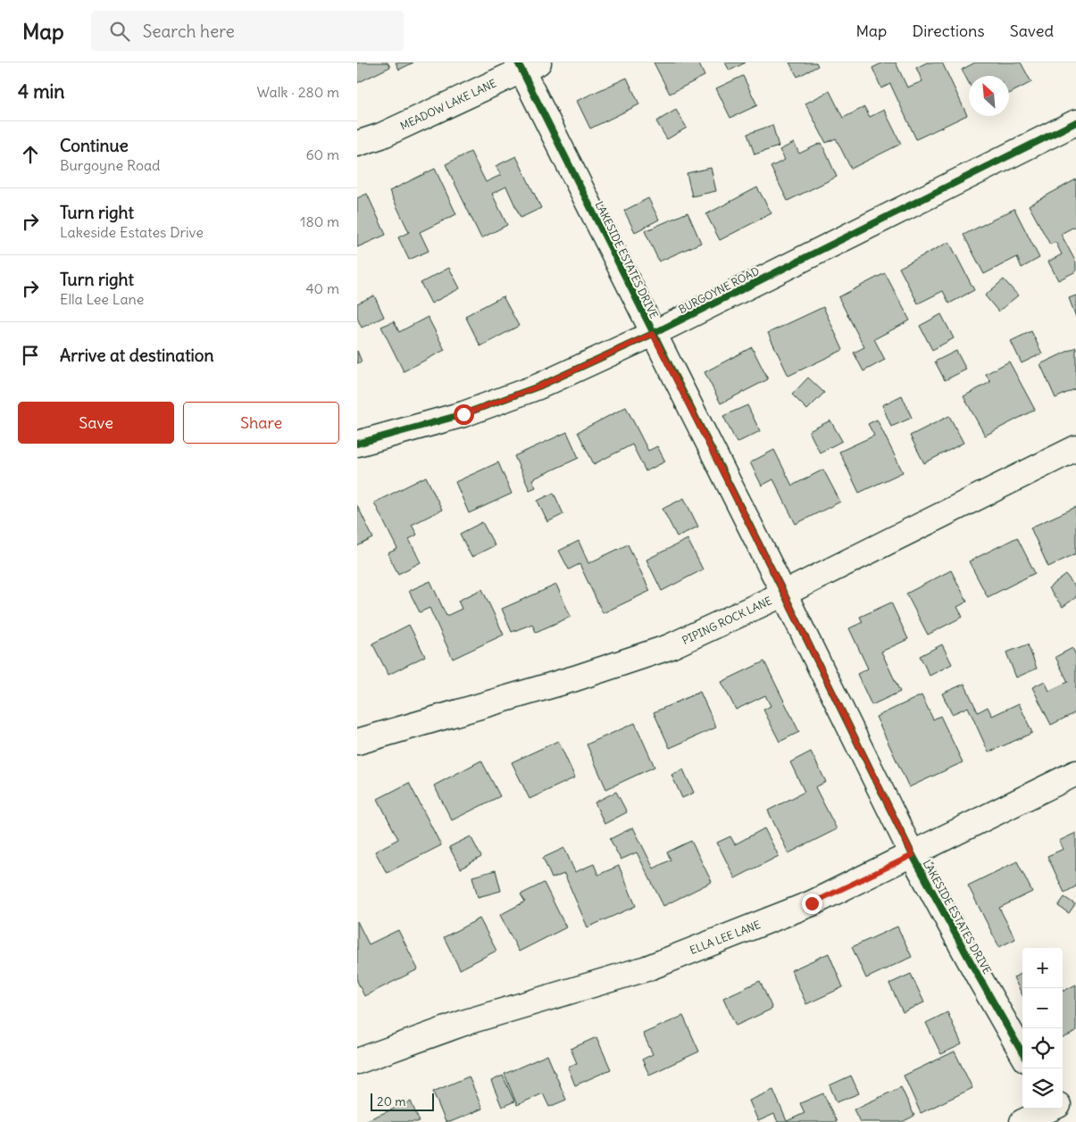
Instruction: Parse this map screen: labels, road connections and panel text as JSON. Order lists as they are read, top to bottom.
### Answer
{
  "streets": {
    "street": [
      "MEADOW LAKE LANE",
      "LAKESIDE ESTATES DRIVE",
      "BURGOYNE ROAD",
      "PIPING ROCK LANE",
      "ELLA LEE LANE"
    ]
  },
  "crossings": [
    ["MEADOW LAKE LANE", "LAKESIDE ESTATES DRIVE"],
    ["LAKESIDE ESTATES DRIVE", "BURGOYNE ROAD"],
    ["LAKESIDE ESTATES DRIVE", "PIPING ROCK LANE"],
    ["LAKESIDE ESTATES DRIVE", "ELLA LEE LANE"]
  ],
  "scale_bar": "20 m",
  "north": "top left",
  "page": {
    "header": "Map",
    "search": "Search here",
    "nav": ["Map", "Directions", "Saved"],
    "heading": ["4 min", "Walk · 280 m"],
    "list": [
      ["Continue", "Burgoyne Road", "60 m"],
      ["Turn right", "Lakeside Estates Drive", "180 m"],
      ["Turn right", "Ella Lee Lane", "40 m"],
      "Arrive at destination"
    ],
    "buttons": ["Save", "Share"],
    "map_buttons": ["+", "−"],
    "scale": "20 m"
  }
}
